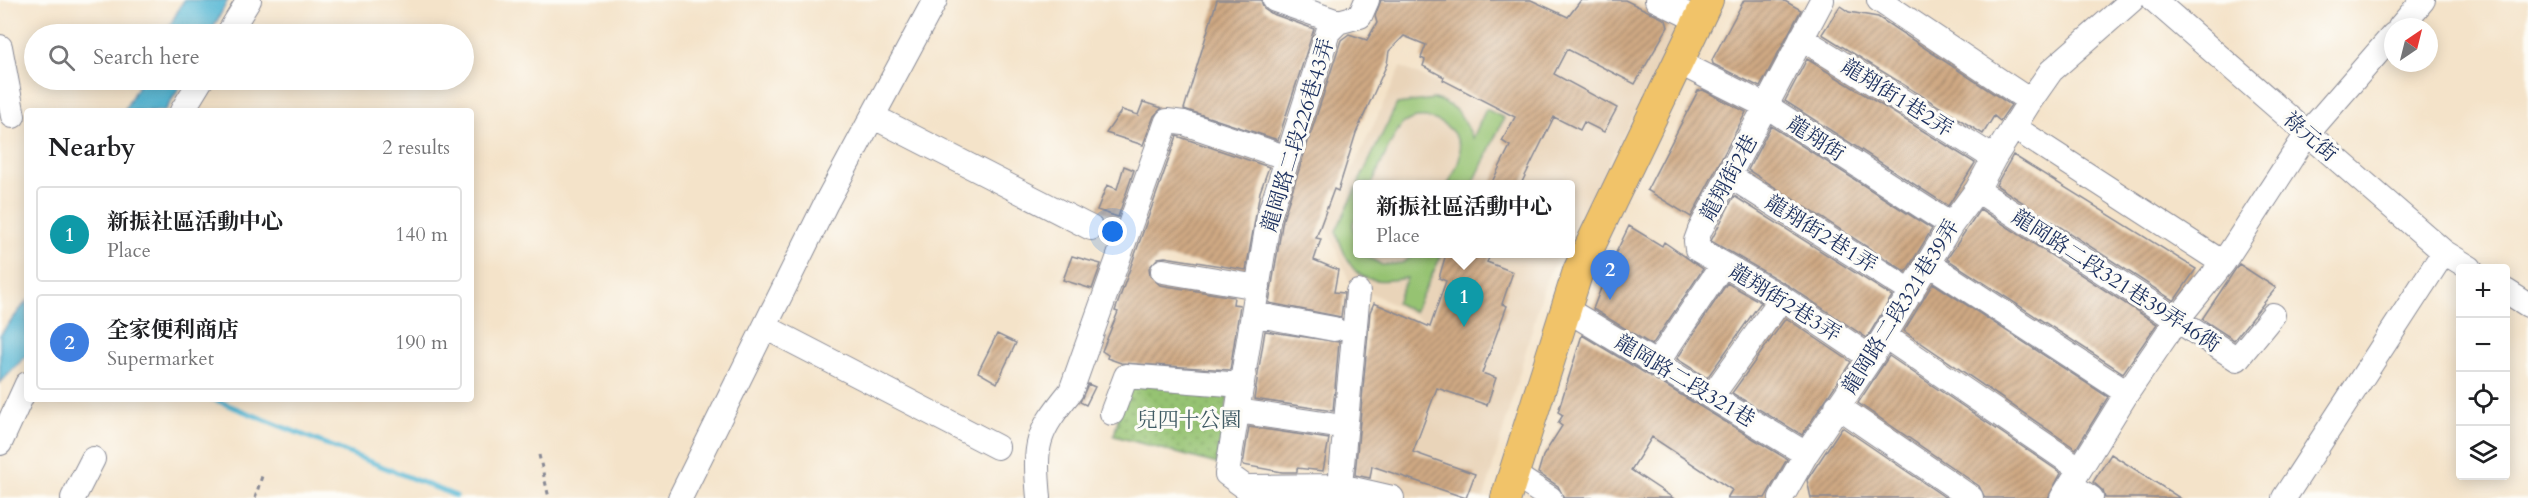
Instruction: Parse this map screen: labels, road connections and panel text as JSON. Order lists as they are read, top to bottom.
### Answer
{
  "streets": {
    "street": [
      "龍翔街1巷2弄",
      "龍岡路二段226巷43弄",
      "祿元街",
      "龍翔街",
      "龍翔街2巷",
      "龍翔街2巷1弄",
      "龍岡路二段321巷39弄46衖",
      "龍翔街2巷3弄",
      "龍岡路二段321巷39弄",
      "龍岡路二段321巷"
    ]
  },
  "crossings": [
    ["龍翔街1巷2弄", "龍翔街2巷"],
    ["龍翔街1巷2弄", "龍岡路二段321巷39弄"],
    ["龍翔街", "龍翔街2巷"],
    ["龍翔街", "龍岡路二段321巷39弄"],
    ["龍翔街2巷", "龍翔街2巷1弄"],
    ["龍翔街2巷", "龍翔街2巷3弄"],
    ["龍翔街2巷1弄", "龍岡路二段321巷39弄"],
    ["龍岡路二段321巷39弄46衖", "龍岡路二段321巷39弄"],
    ["龍翔街2巷3弄", "龍岡路二段321巷39弄"],
    ["龍岡路二段321巷39弄", "龍岡路二段321巷"]
  ],
  "parks": ["兒四十公園"],
  "north": "top right",
  "page": {
    "search": "Search here",
    "heading": ["Nearby", "2 results"],
    "popup": ["新振社區活動中心", "Place"],
    "list": [
      {
        "mark": "1",
        "name": "新振社區活動中心",
        "note": "Place",
        "value": "140 m"
      },
      {
        "mark": "2",
        "name": "全家便利商店",
        "note": "Supermarket",
        "value": "190 m"
      }
    ],
    "pins": ["2", "1"],
    "map_buttons": ["+", "−"]
  }
}
